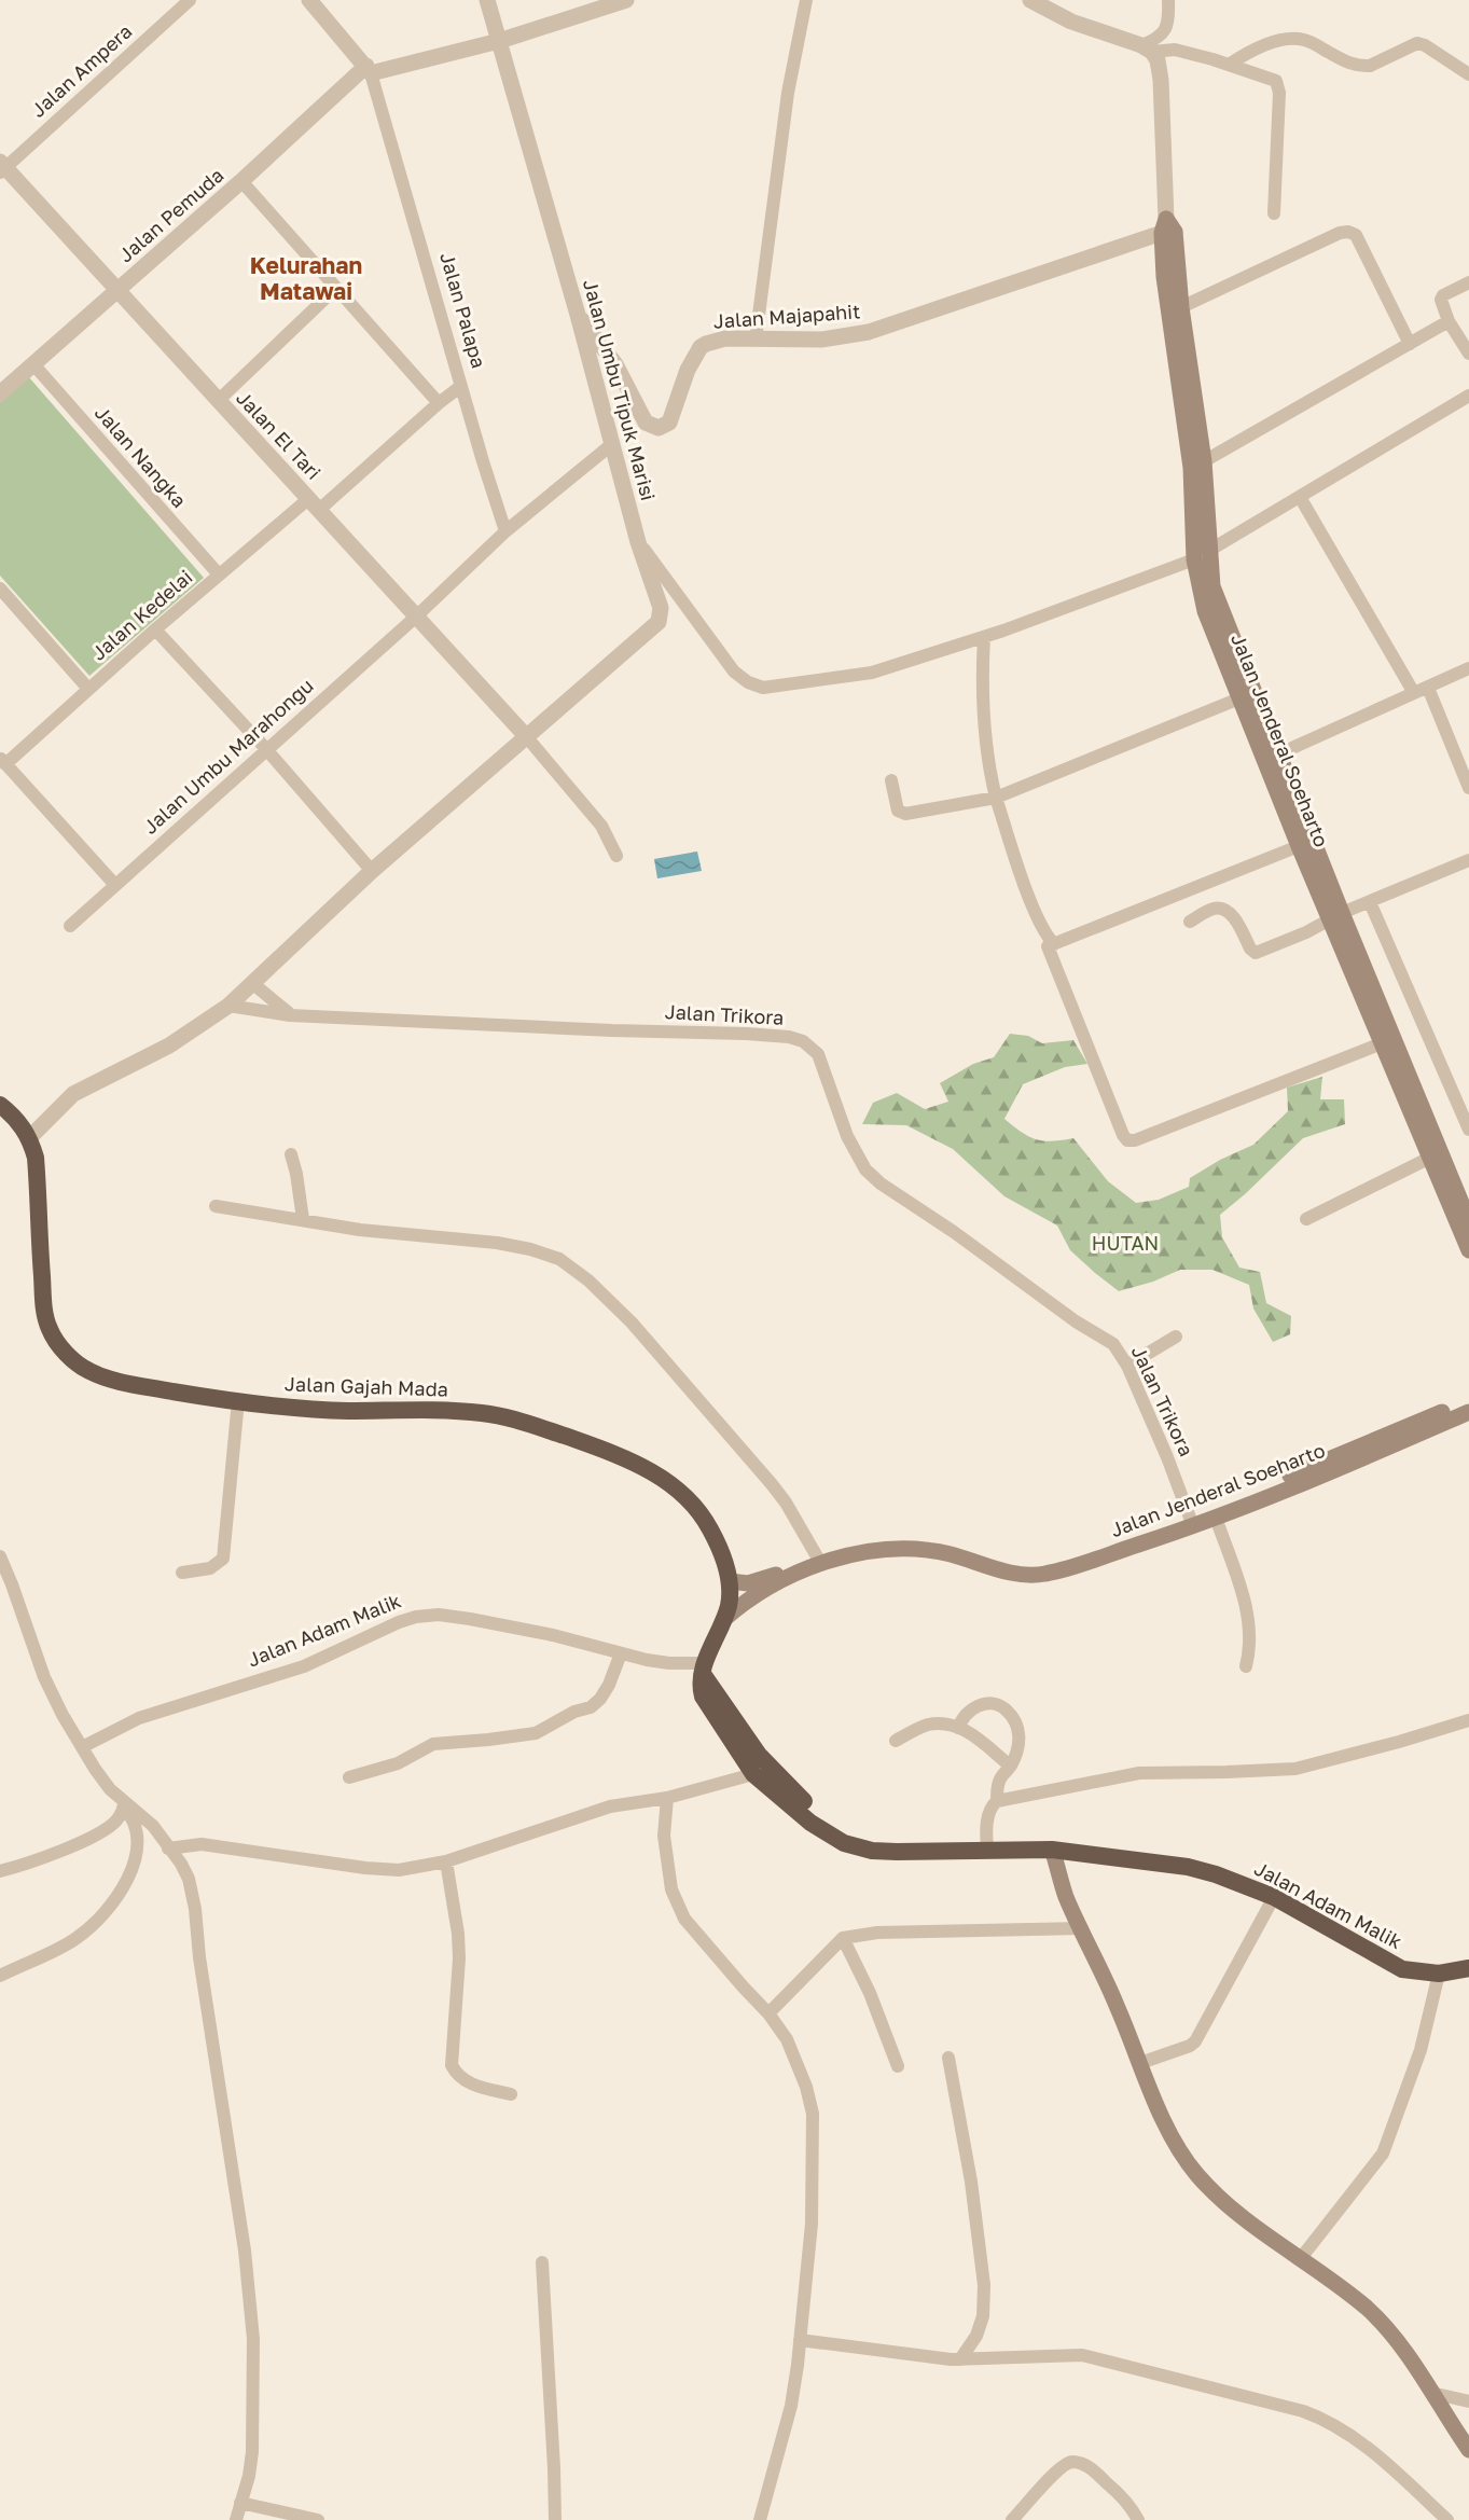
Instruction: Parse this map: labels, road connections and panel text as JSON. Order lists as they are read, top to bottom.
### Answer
{
  "streets": {
    "highway": ["Jalan Gajah Mada", "Jalan Adam Malik"],
    "main road": ["Jalan Jenderal Soeharto"],
    "street": [
      "Jalan Ampera",
      "Jalan Pemuda",
      "Jalan Palapa",
      "Jalan Majapahit",
      "Jalan Umbu Tipuk Marisi",
      "Jalan El Tari",
      "Jalan Nangka",
      "Jalan Kedelai",
      "Jalan Umbu Marahongu",
      "Jalan Trikora"
    ]
  },
  "crossings": [
    ["Jalan Ampera", "Jalan El Tari"],
    ["Jalan Pemuda", "Jalan Palapa"],
    ["Jalan Pemuda", "Jalan El Tari"],
    ["Jalan Pemuda", "Jalan Nangka"],
    ["Jalan Palapa", "Jalan Kedelai"],
    ["Jalan Majapahit", "Jalan Umbu Tipuk Marisi"],
    ["Jalan Majapahit", "Jalan Jenderal Soeharto"],
    ["Jalan Umbu Tipuk Marisi", "Jalan El Tari"],
    ["Jalan Umbu Tipuk Marisi", "Jalan Trikora"],
    ["Jalan Umbu Tipuk Marisi", "Jalan Gajah Mada"],
    ["Jalan El Tari", "Jalan Kedelai"],
    ["Jalan El Tari", "Jalan Umbu Marahongu"],
    ["Jalan Nangka", "Jalan Kedelai"],
    ["Jalan Jenderal Soeharto", "Jalan Trikora"],
    ["Jalan Jenderal Soeharto", "Jalan Gajah Mada"],
    ["Jalan Gajah Mada", "Jalan Adam Malik"]
  ],
  "districts": ["Kelurahan Matawai"],
  "parks": ["HUTAN"]
}
